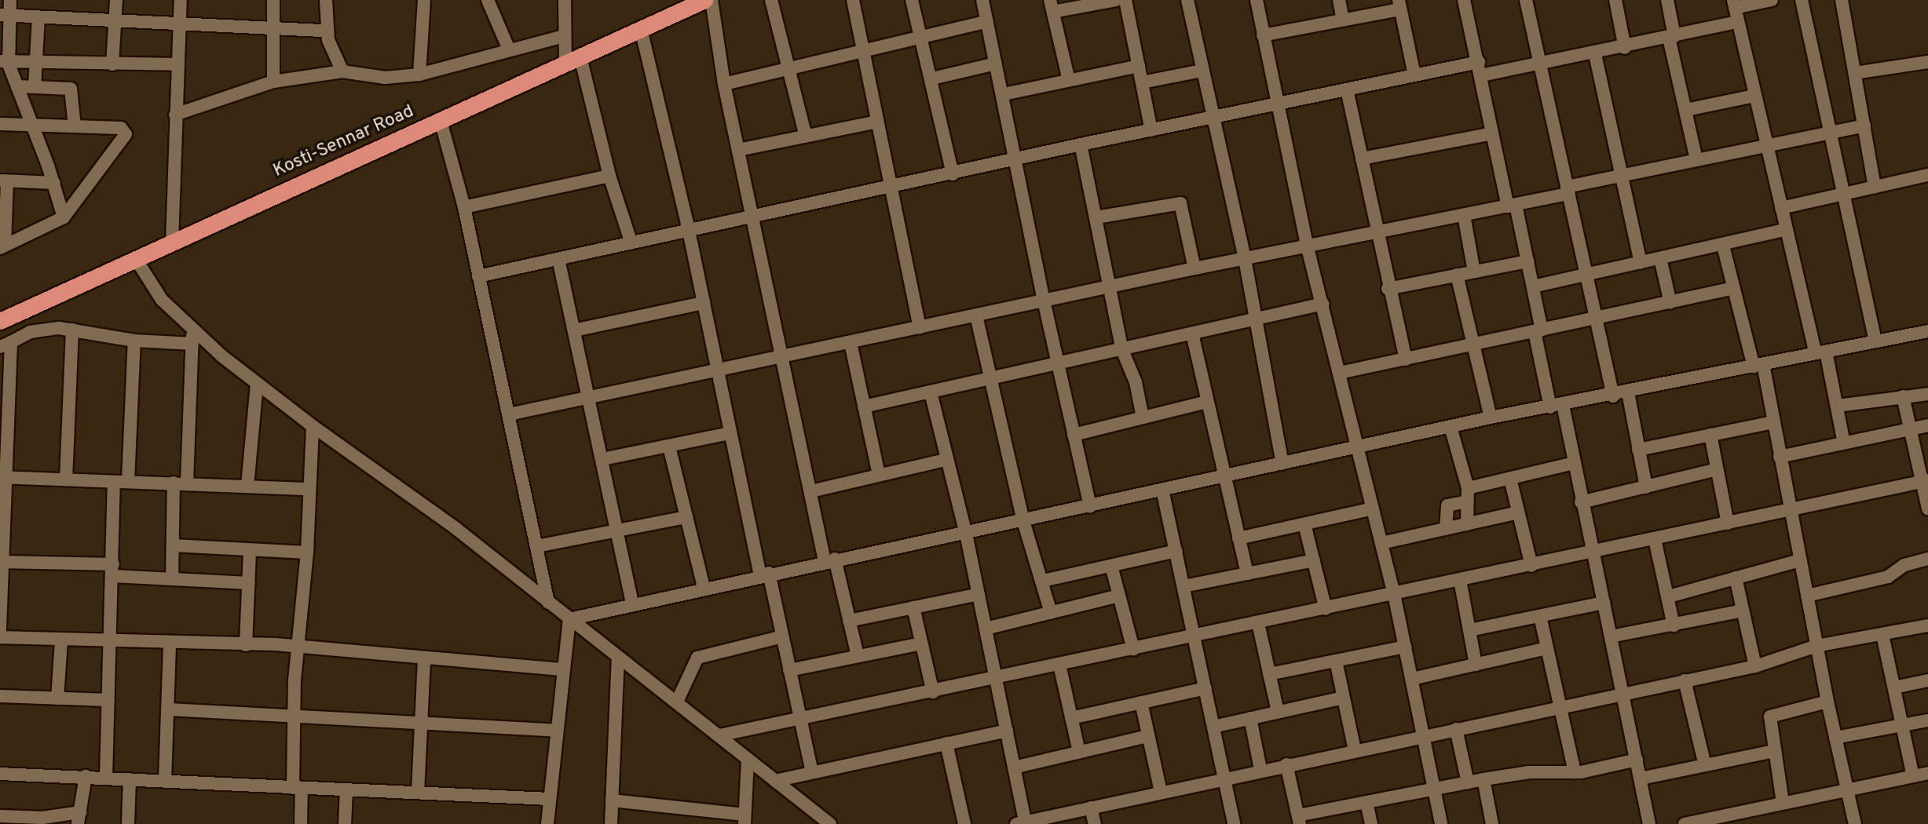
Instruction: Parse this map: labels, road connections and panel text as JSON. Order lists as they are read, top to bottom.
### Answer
{
  "streets": {
    "highway": ["Kosti-Sennar Road"]
  }
}
